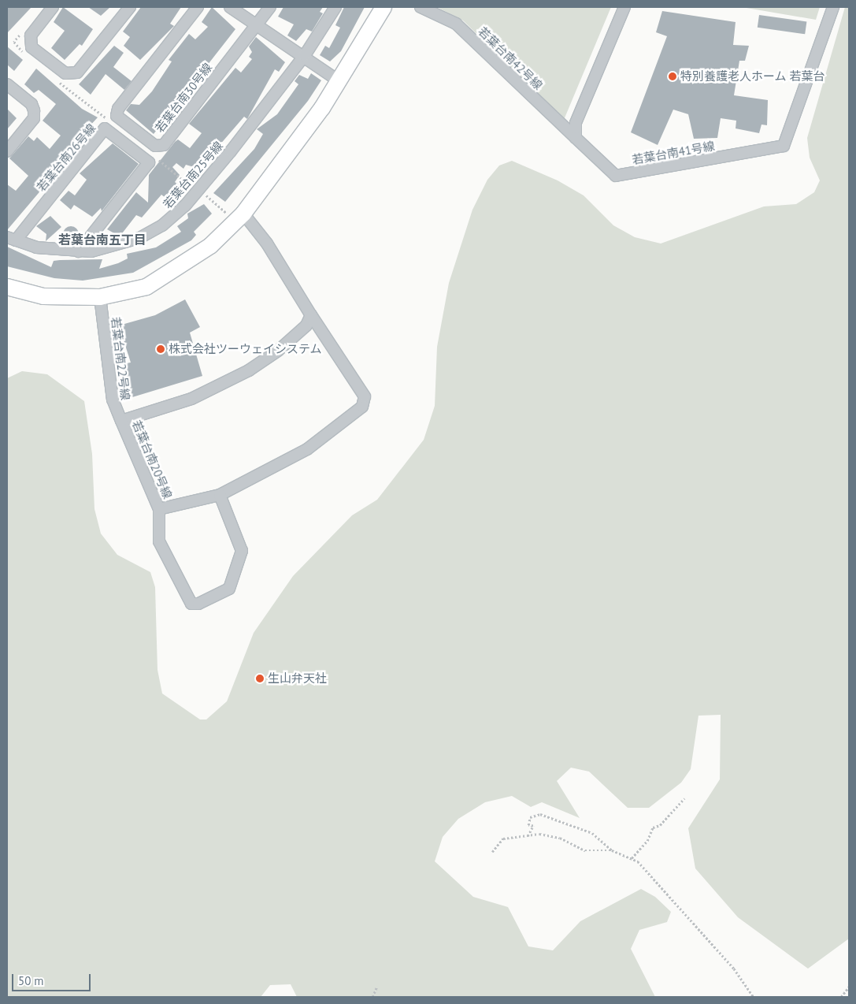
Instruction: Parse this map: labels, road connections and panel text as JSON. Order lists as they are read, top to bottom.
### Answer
{
  "streets": {
    "street": [
      "若葉台南42号線",
      "若葉台南30号線",
      "若葉台南41号線",
      "若葉台南26号線",
      "若葉台南25号線",
      "若葉台南22号線",
      "若葉台南20号線"
    ]
  },
  "crossings": [
    ["若葉台南42号線", "若葉台南41号線"],
    ["若葉台南26号線", "若葉台南25号線"],
    ["若葉台南22号線", "若葉台南20号線"]
  ],
  "districts": ["若葉台南五丁目"],
  "places": ["特別養護老人ホーム 若葉台", "株式会社ツーウェイシステム", "生山弁天社"],
  "scale_bar": "50 m"
}
